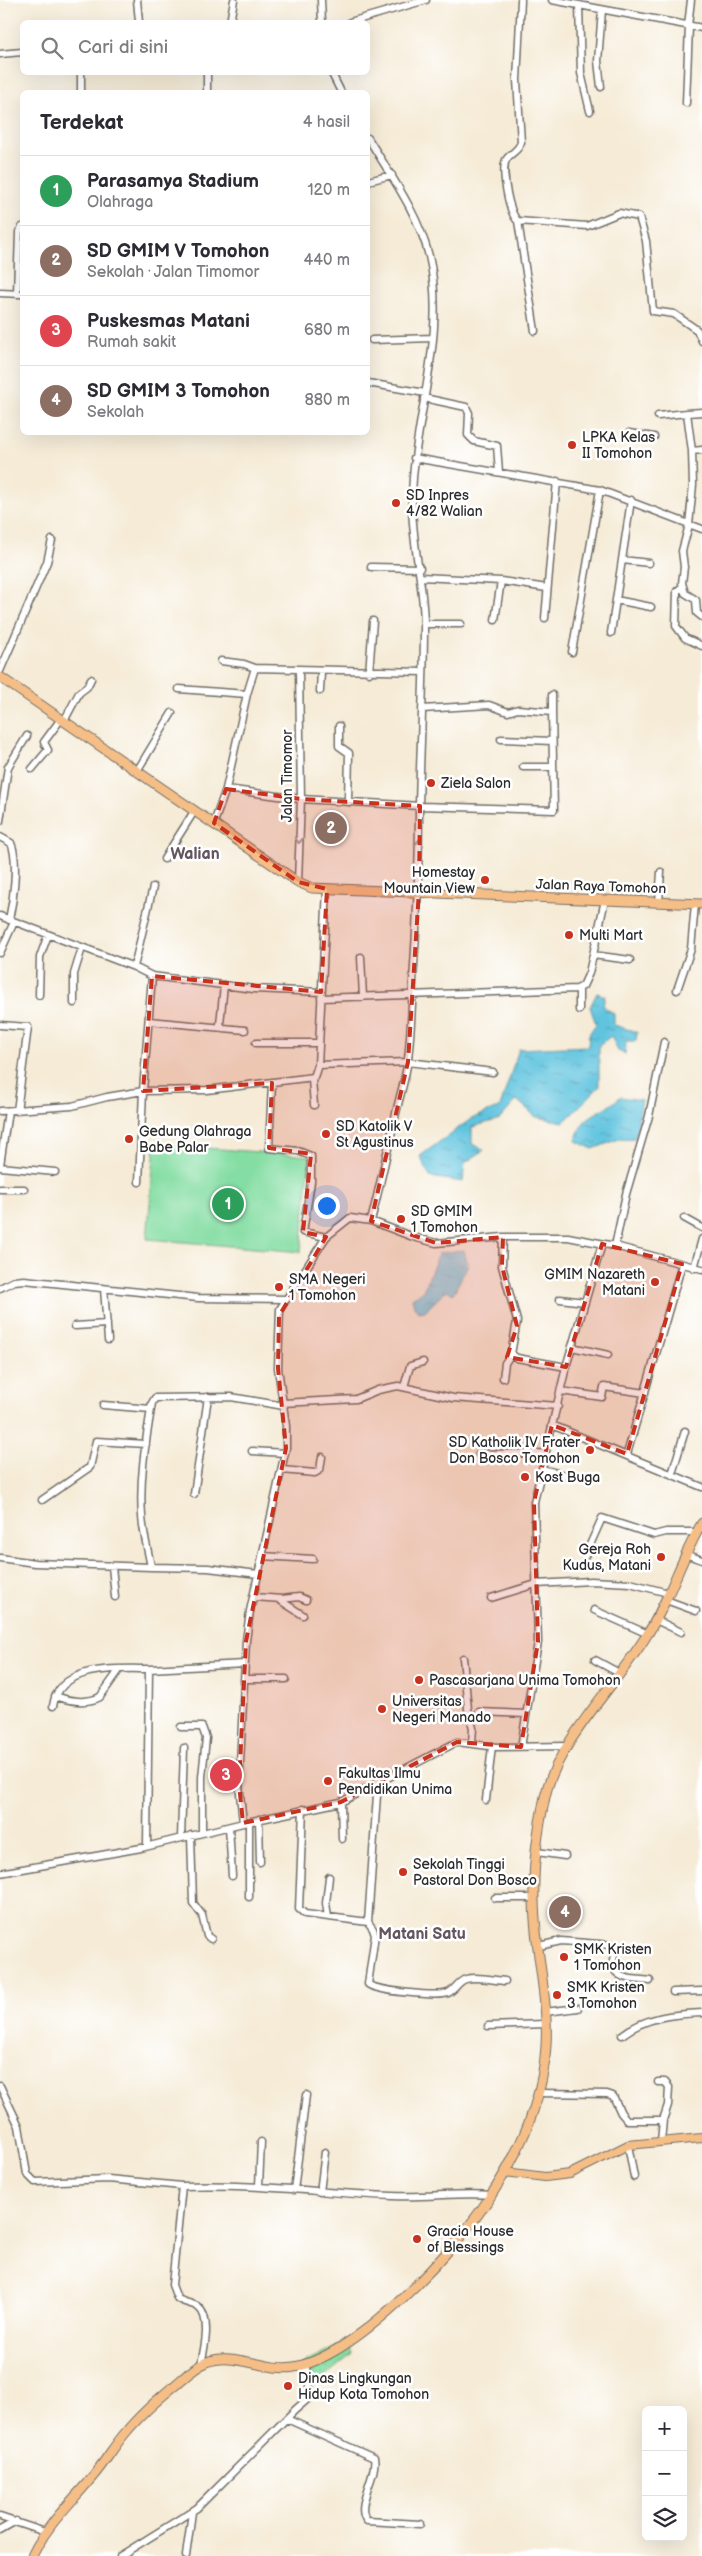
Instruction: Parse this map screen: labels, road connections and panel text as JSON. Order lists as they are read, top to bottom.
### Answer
{
  "streets": {
    "highway": ["Jalan Raya Tomohon"],
    "street": ["Jalan Timomor"]
  },
  "crossings": [
    ["Jalan Timomor", "Jalan Raya Tomohon"]
  ],
  "one_way": ["Jalan Timomor"],
  "districts": ["Walian", "Matani Satu"],
  "places": [
    "LPKA Kelas II Tomohon",
    "SD Inpres 4/82 Walian",
    "Ziela Salon",
    "Homestay Mountain View",
    "Multi Mart",
    "SD Katolik V St Agustinus",
    "Gedung Olahraga Babe Palar",
    "SD GMIM 1 Tomohon",
    "GMIM Nazareth Matani",
    "SMA Negeri 1 Tomohon",
    "SD Katholik IV Frater Don Bosco Tomohon",
    "Kost Buga",
    "Gereja Roh Kudus, Matani",
    "Pascasarjana Unima Tomohon",
    "Universitas Negeri Manado",
    "Fakultas Ilmu Pendidikan Unima",
    "Sekolah Tinggi Pastoral Don Bosco",
    "SMK Kristen 1 Tomohon",
    "SMK Kristen 3 Tomohon",
    "Gracia House of Blessings",
    "Dinas Lingkungan Hidup Kota Tomohon"
  ],
  "page": {
    "search": "Cari di sini",
    "heading": ["Terdekat", "4 hasil"],
    "list": [
      {
        "mark": "1",
        "name": "Parasamya Stadium",
        "note": "Olahraga",
        "value": "120 m"
      },
      {
        "mark": "2",
        "name": "SD GMIM V Tomohon",
        "note": "Sekolah · Jalan Timomor",
        "value": "440 m"
      },
      {
        "mark": "3",
        "name": "Puskesmas Matani",
        "note": "Rumah sakit",
        "value": "680 m"
      },
      {
        "mark": "4",
        "name": "SD GMIM 3 Tomohon",
        "note": "Sekolah",
        "value": "880 m"
      }
    ],
    "pins": [
      "2",
      "1",
      "3",
      "4"
    ],
    "map_buttons": ["+", "−"]
  }
}
